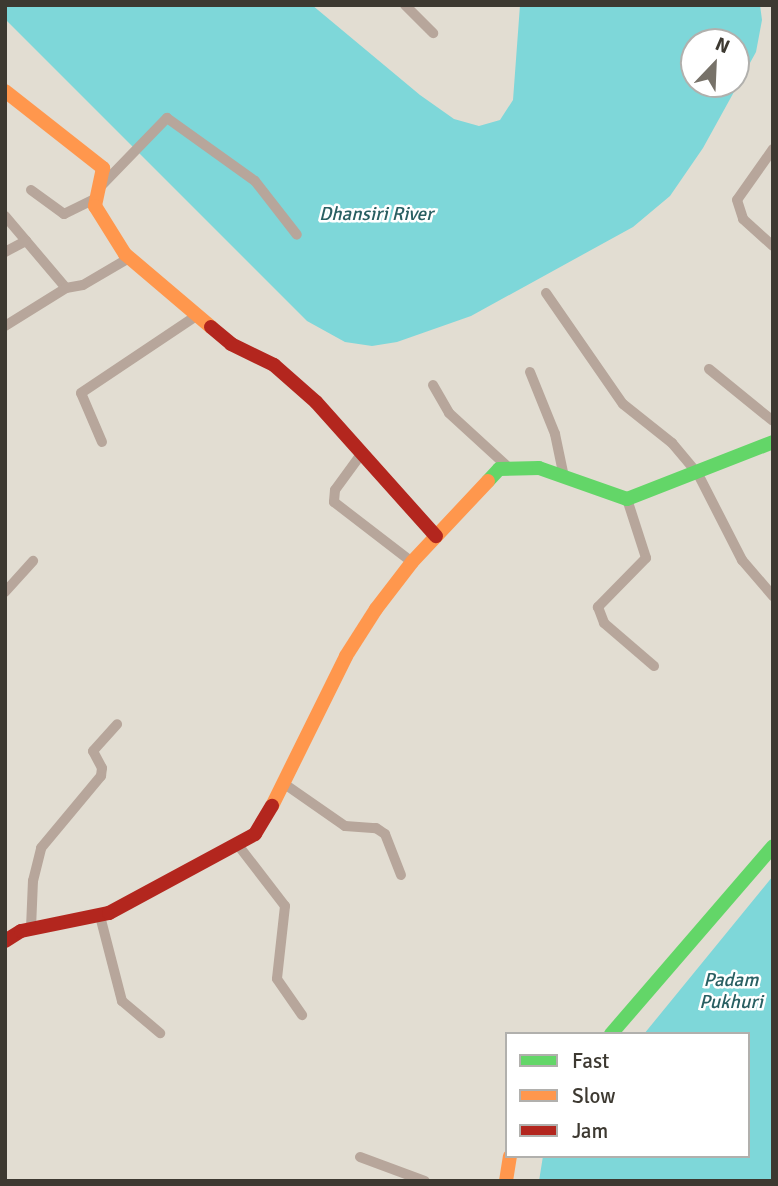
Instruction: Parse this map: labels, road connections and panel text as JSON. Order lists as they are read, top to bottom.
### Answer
{
  "water": ["Dhansiri River", "Padam Pukhuri"],
  "legend": ["Fast", "Slow", "Jam"],
  "north": "top right"
}
